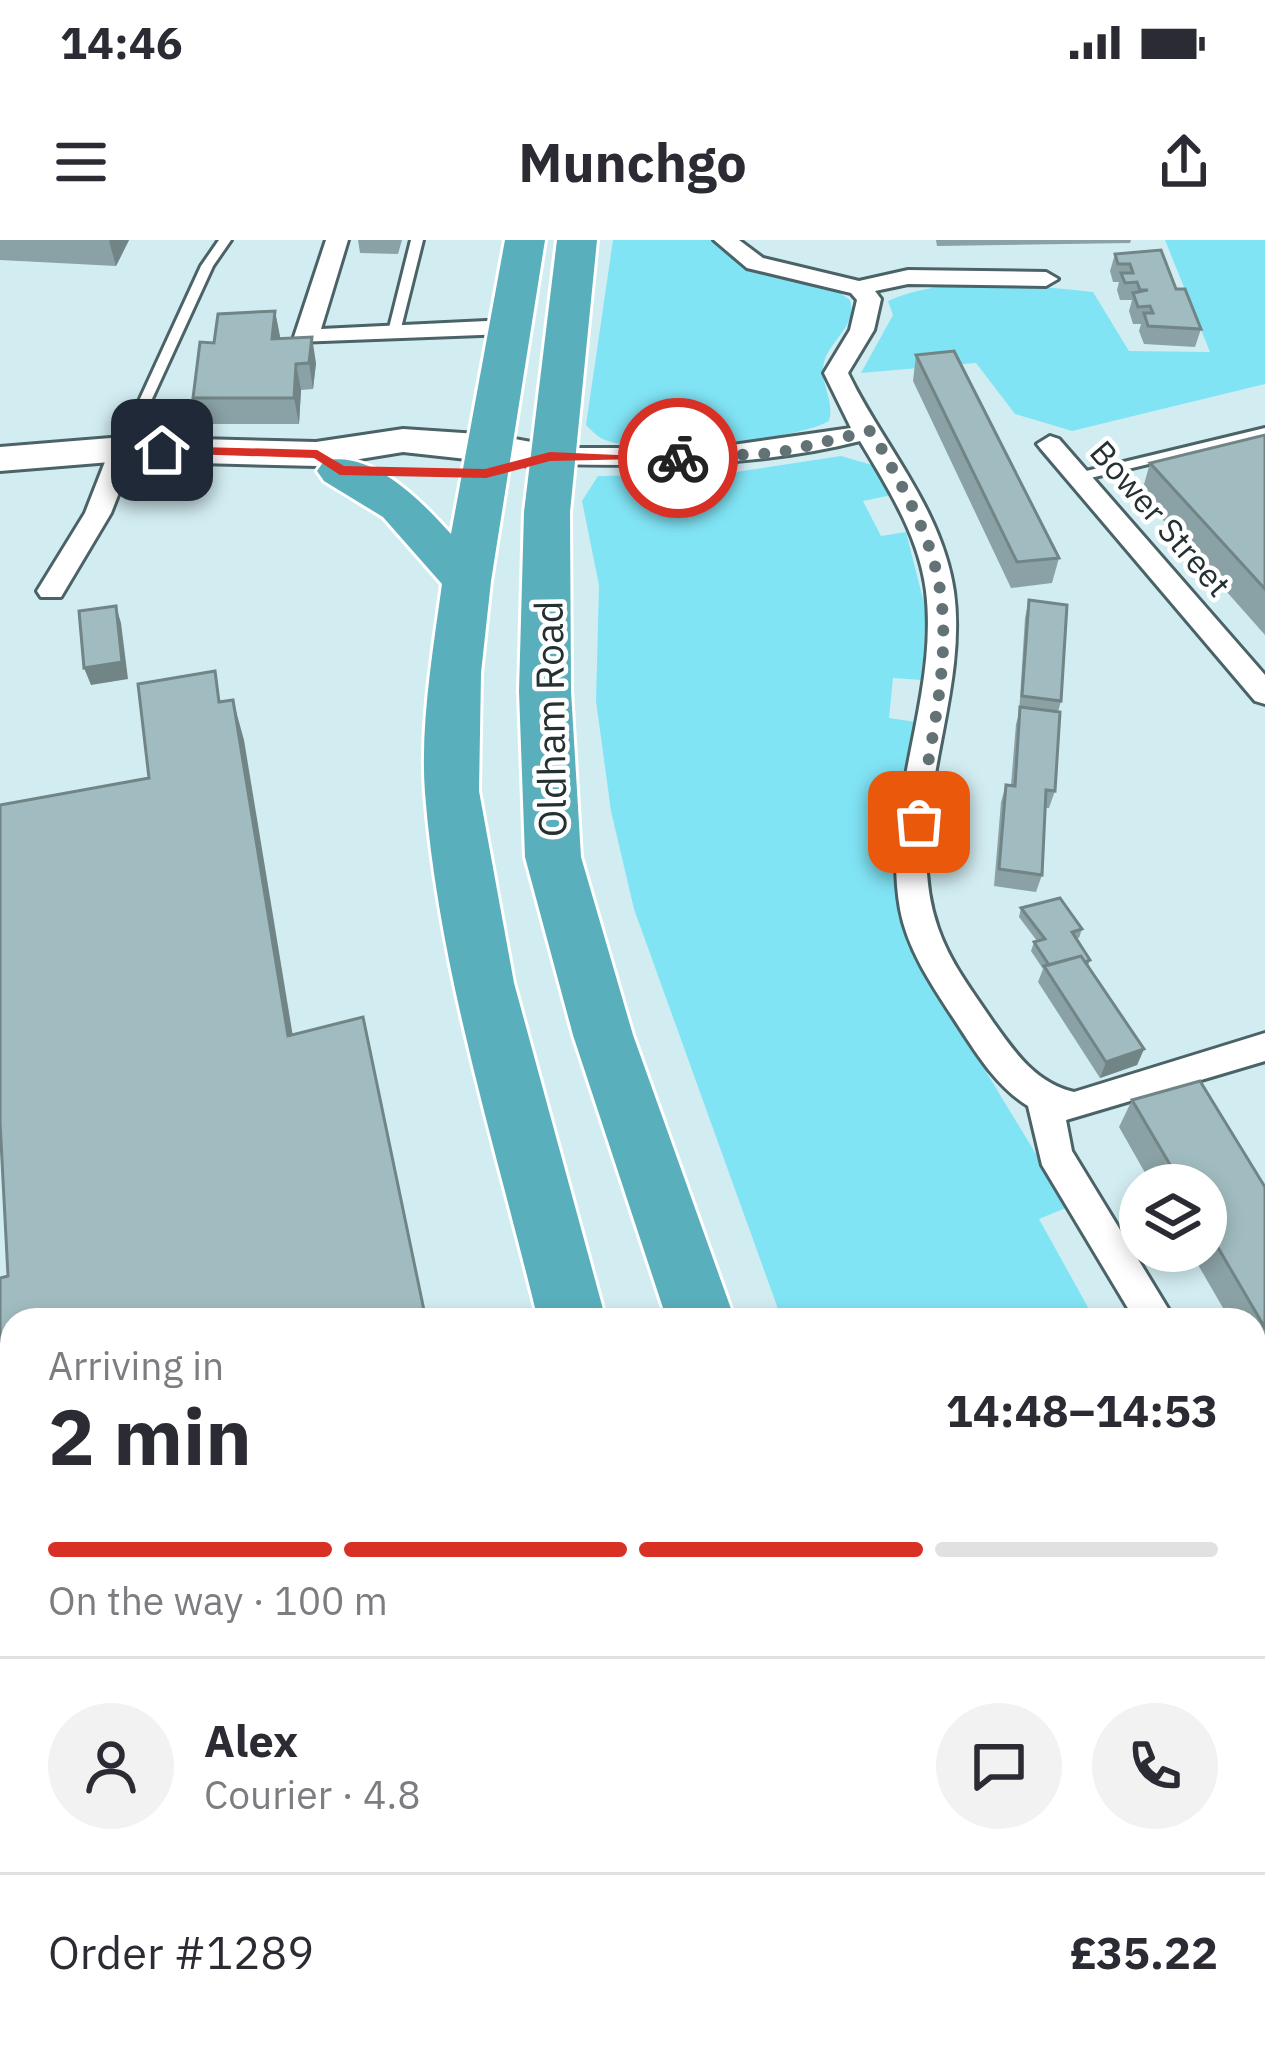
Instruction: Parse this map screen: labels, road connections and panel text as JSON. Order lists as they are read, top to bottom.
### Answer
{
  "streets": {
    "highway": ["Oldham Road"],
    "street": ["Bower Street"]
  },
  "page": {
    "status": "14:46",
    "header": "Munchgo",
    "heading": ["2 min", "Arriving in", "14:48–14:53"],
    "panel": [
      "Alex",
      "Courier · 4.8",
      "Order #1289",
      "£35.22"
    ],
    "bar": "On the way · 100 m"
  }
}
